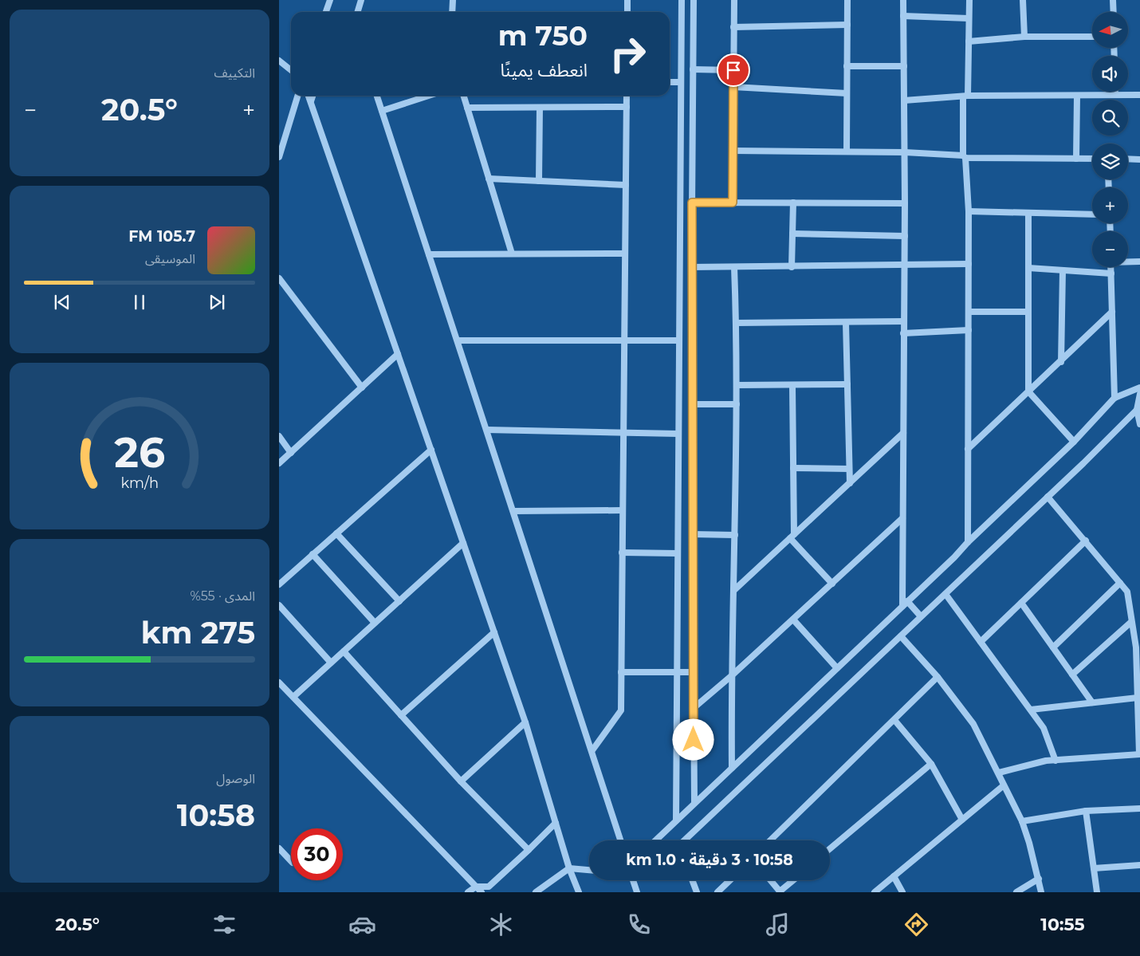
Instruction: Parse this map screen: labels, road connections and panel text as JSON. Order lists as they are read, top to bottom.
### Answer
{
  "north": "left",
  "page": {
    "tile": [
      "التكييف",
      ["المدى · 55%", "275 km"],
      ["الوصول", "10:58"]
    ],
    "map_buttons": ["+", "−"],
    "turn": ["750 m", "انعطف يمينًا"],
    "heat": ["−", "20.5°", "+"],
    "song": ["105.7 FM", "الموسيقى"],
    "limit": "30",
    "trip": "10:58 · 3 دقيقة · 1.0 km",
    "tabs": ["10:55", "20.5°"],
    "gauge": ["26", "km/h"]
  }
}
